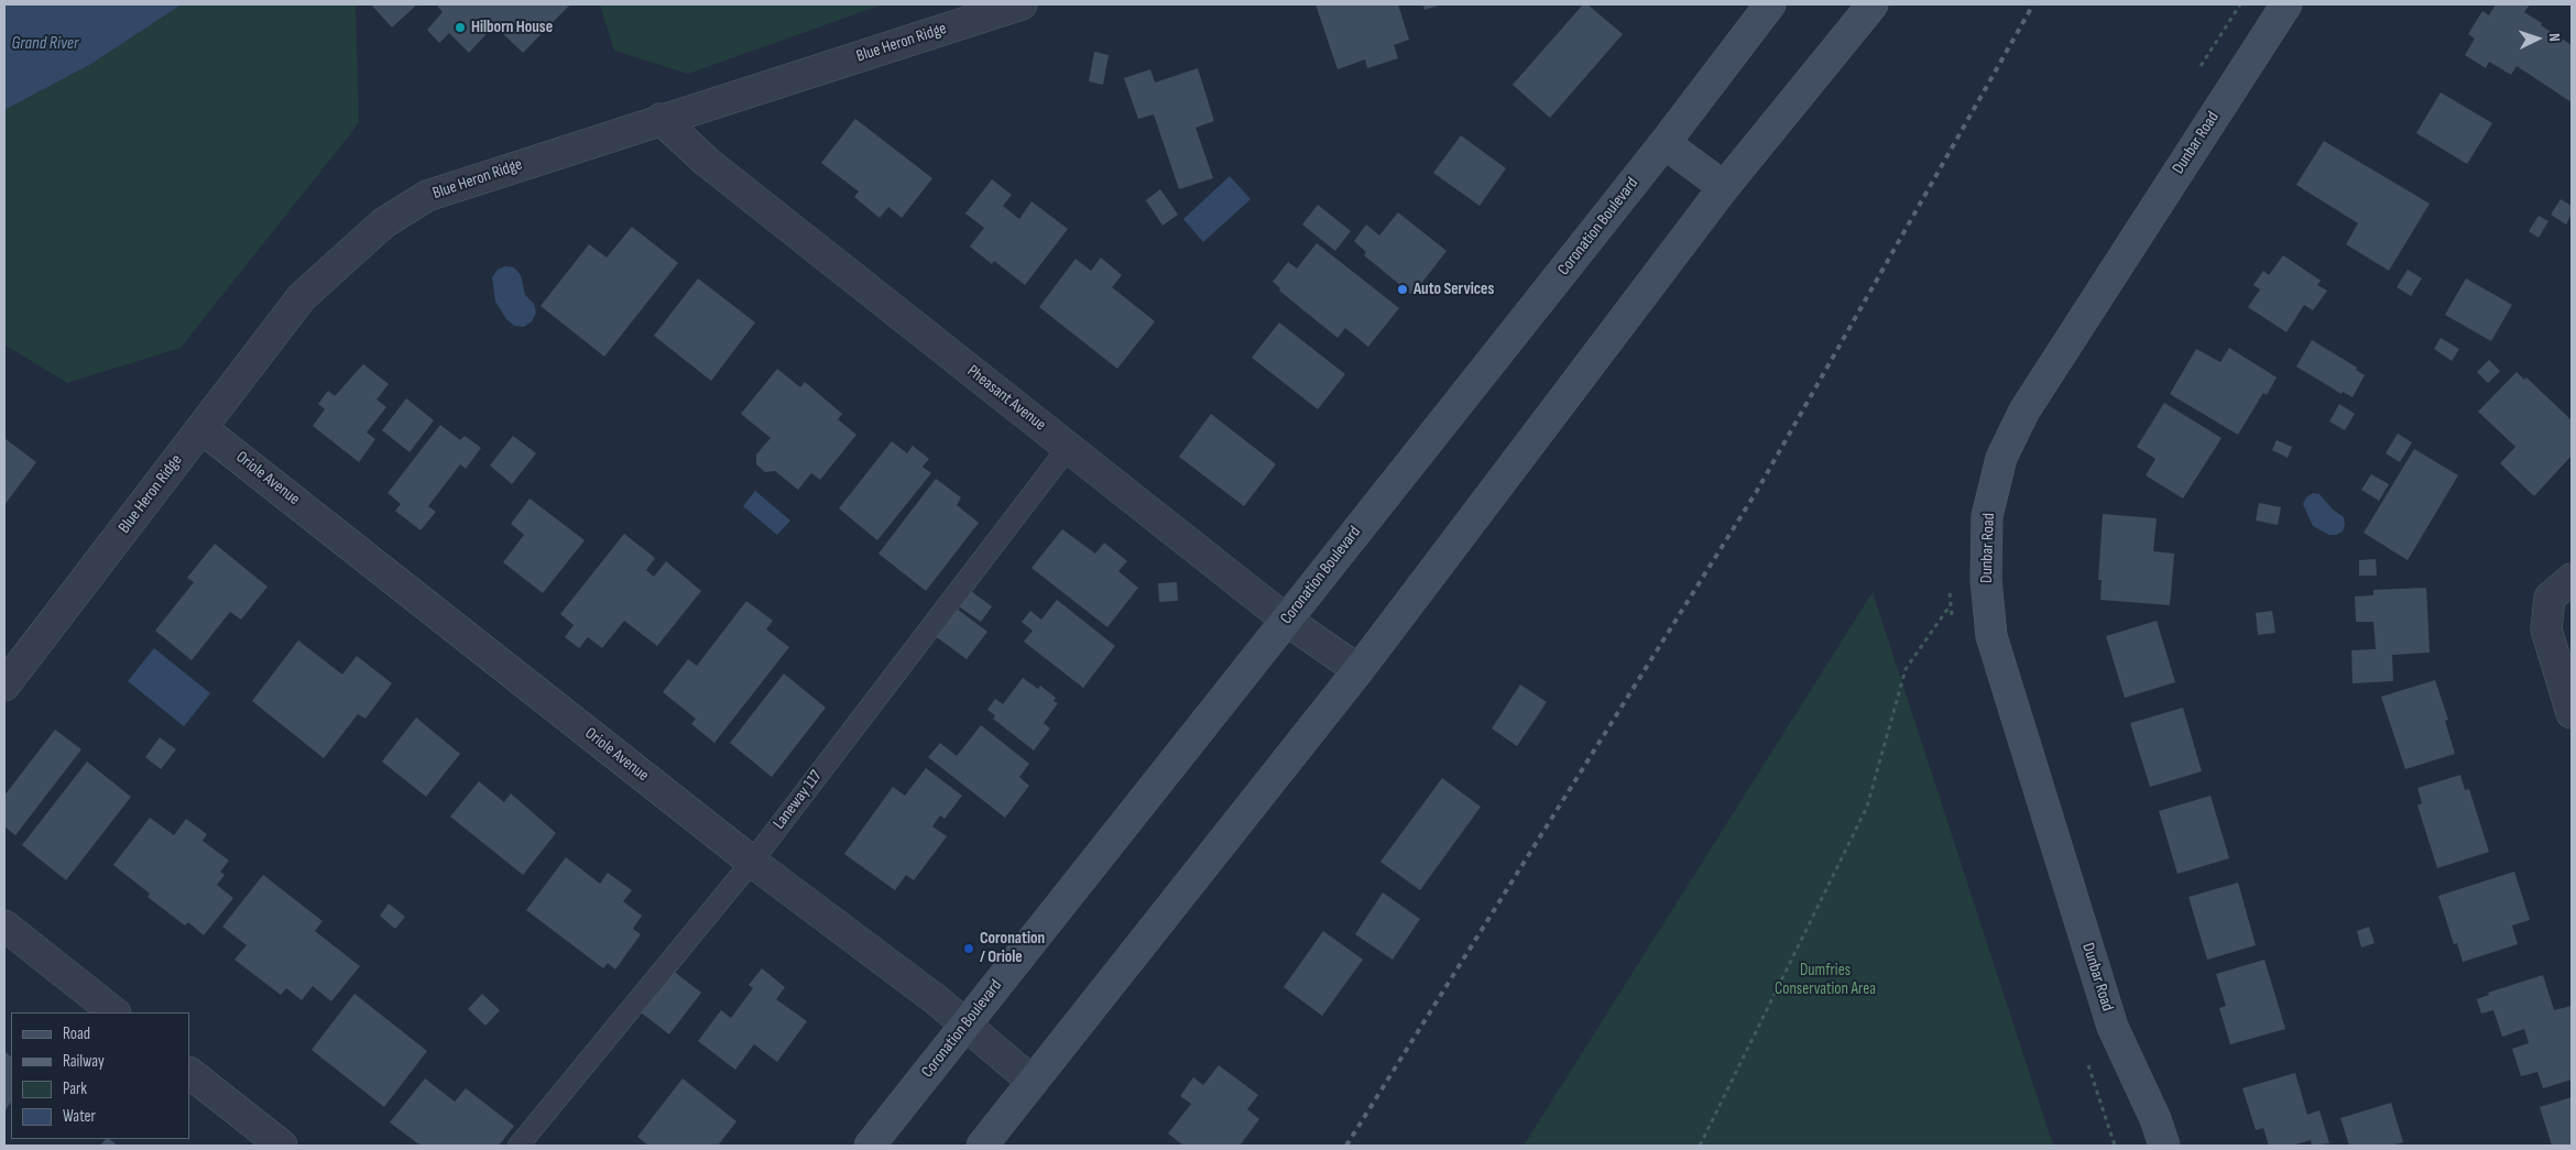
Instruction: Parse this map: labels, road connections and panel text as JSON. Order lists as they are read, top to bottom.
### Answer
{
  "streets": {
    "main road": ["Dunbar Road", "Coronation Boulevard"],
    "street": ["Blue Heron Ridge", "Pheasant Avenue", "Oriole Avenue"],
    "lane": ["Laneway 117"]
  },
  "crossings": [
    ["Blue Heron Ridge", "Pheasant Avenue"],
    ["Blue Heron Ridge", "Oriole Avenue"],
    ["Coronation Boulevard", "Pheasant Avenue"],
    ["Coronation Boulevard", "Oriole Avenue"],
    ["Pheasant Avenue", "Laneway 117"],
    ["Oriole Avenue", "Laneway 117"]
  ],
  "water": ["Grand River"],
  "parks": ["Dumfries Conservation Area"],
  "places": ["Hilborn House", "Auto Services", "Coronation / Oriole"],
  "legend": [
    "Road",
    "Railway",
    "Park",
    "Water"
  ],
  "north": "right"
}
